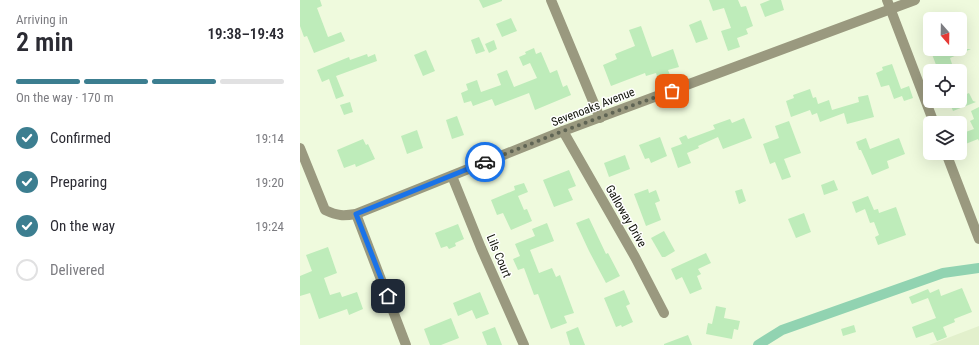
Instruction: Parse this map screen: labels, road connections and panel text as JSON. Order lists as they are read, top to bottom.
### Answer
{
  "streets": {
    "street": ["Sevenoaks Avenue", "Galloway Drive", "Lils Court"]
  },
  "crossings": [
    ["Sevenoaks Avenue", "Galloway Drive"],
    ["Sevenoaks Avenue", "Lils Court"]
  ],
  "north": "bottom",
  "page": {
    "heading": ["2 min", "Arriving in", "19:38–19:43"],
    "bar": "On the way · 170 m",
    "list": [
      ["Confirmed", "19:14"],
      ["Preparing", "19:20"],
      ["On the way", "19:24"],
      "Delivered"
    ]
  }
}
